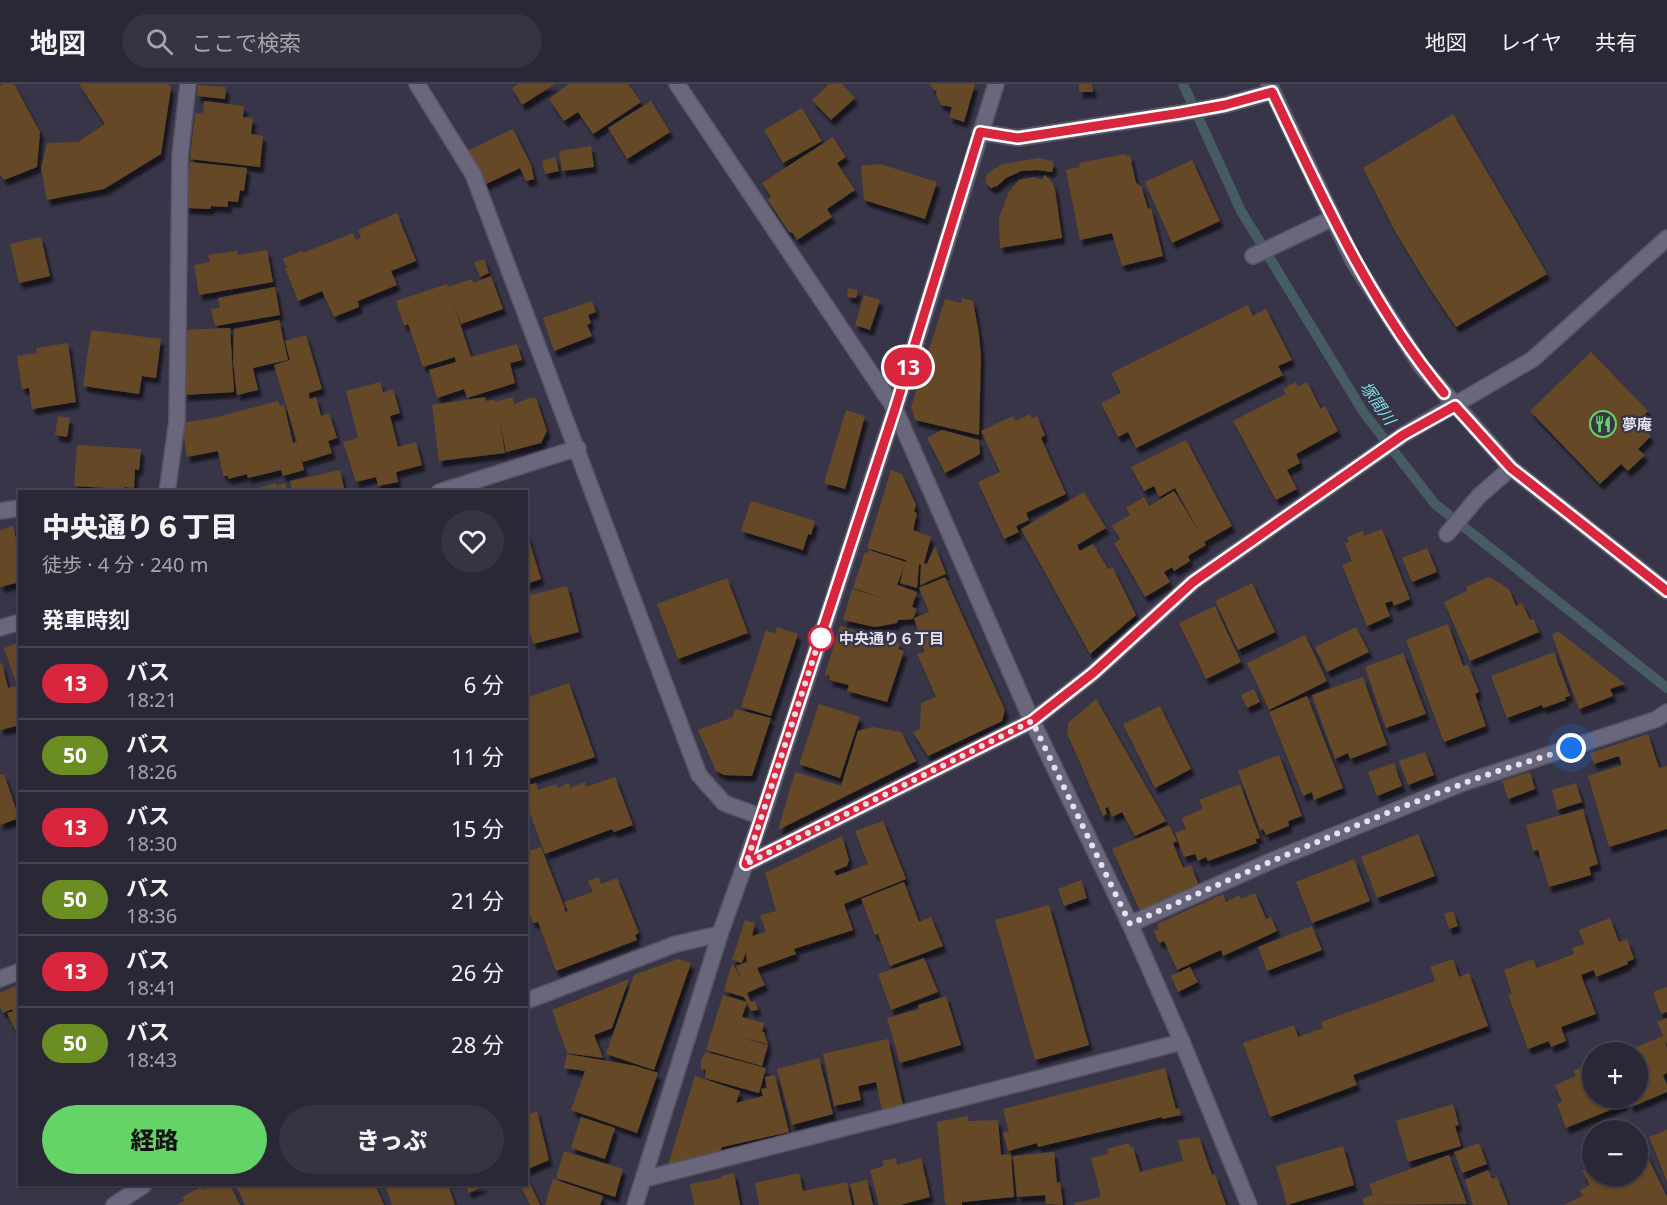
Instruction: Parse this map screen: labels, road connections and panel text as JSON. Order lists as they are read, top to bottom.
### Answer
{
  "water": ["塚間川"],
  "places": {
    "restaurant": ["夢庵"],
    "other": ["中央通り６丁目"]
  },
  "lines": ["bus line 13"],
  "page": {
    "header": "地図",
    "search": "ここで検索",
    "nav": ["地図", "レイヤ", "共有"],
    "on_map": "13",
    "heading": [
      ["中央通り６丁目", "徒歩 · 4 分 · 240 m"],
      "発車時刻"
    ],
    "list": [
      {
        "mark": "13",
        "name": "バス",
        "note": "18:21",
        "value": "6 分"
      },
      {
        "mark": "50",
        "name": "バス",
        "note": "18:26",
        "value": "11 分"
      },
      {
        "mark": "13",
        "name": "バス",
        "note": "18:30",
        "value": "15 分"
      },
      {
        "mark": "50",
        "name": "バス",
        "note": "18:36",
        "value": "21 分"
      },
      {
        "mark": "13",
        "name": "バス",
        "note": "18:41",
        "value": "26 分"
      },
      {
        "mark": "50",
        "name": "バス",
        "note": "18:43",
        "value": "28 分"
      }
    ],
    "map_buttons": ["+", "−"],
    "buttons": ["経路", "きっぷ"]
  }
}
